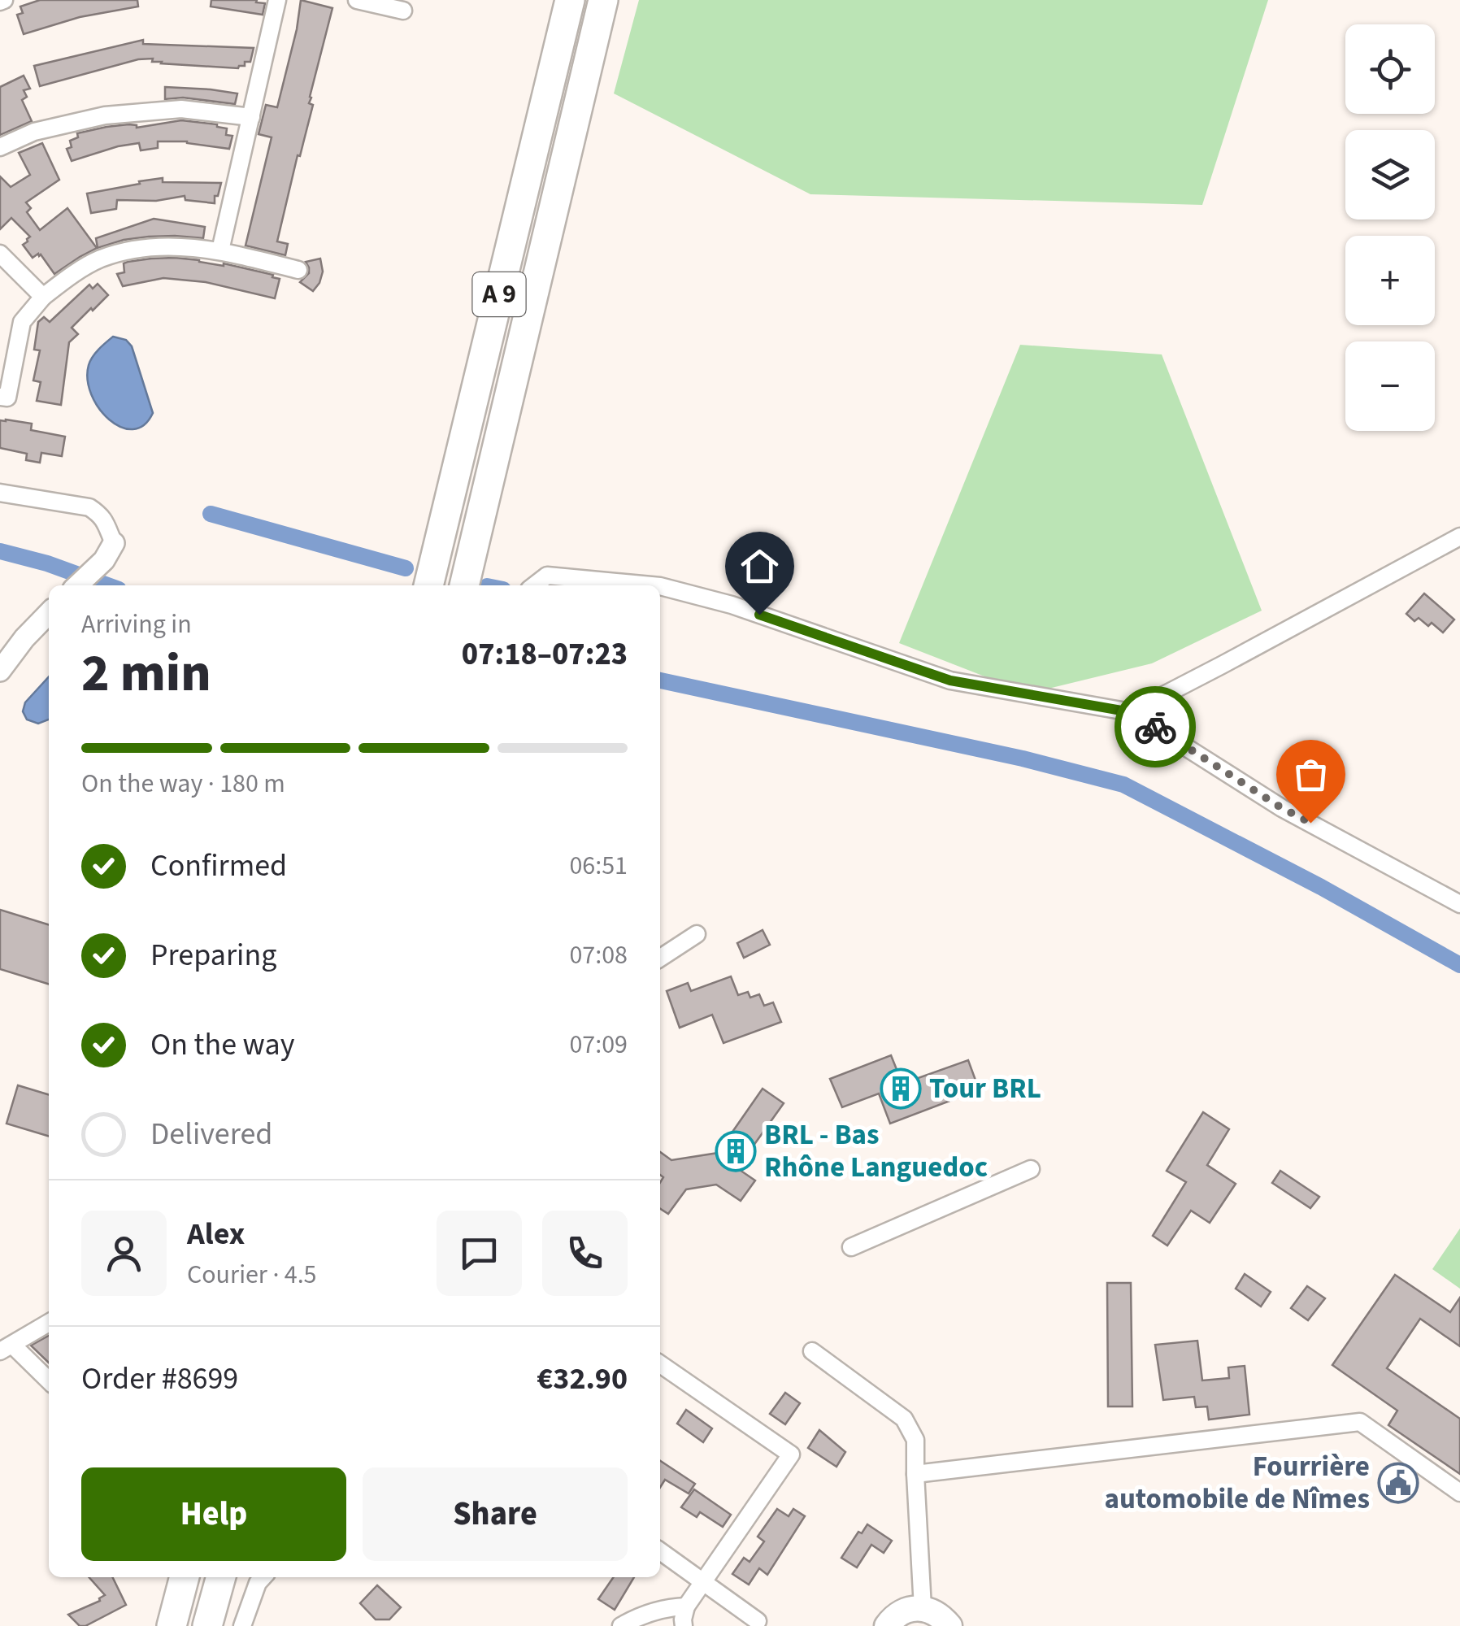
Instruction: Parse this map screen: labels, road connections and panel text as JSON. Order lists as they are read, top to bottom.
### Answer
{
  "streets": {
    "highway": ["A 9"]
  },
  "places": {
    "building": ["Tour BRL", "BRL - Bas Rhône Languedoc"],
    "public building": ["Fourrière automobile de Nîmes"]
  },
  "page": {
    "map_buttons": ["+", "−"],
    "heading": ["2 min", "Arriving in", "07:18–07:23"],
    "panel": [
      "Alex",
      "Courier · 4.5",
      "Order #8699",
      "€32.90"
    ],
    "bar": "On the way · 180 m",
    "list": [
      ["Confirmed", "06:51"],
      ["Preparing", "07:08"],
      ["On the way", "07:09"],
      "Delivered"
    ],
    "buttons": ["Help", "Share"]
  }
}
